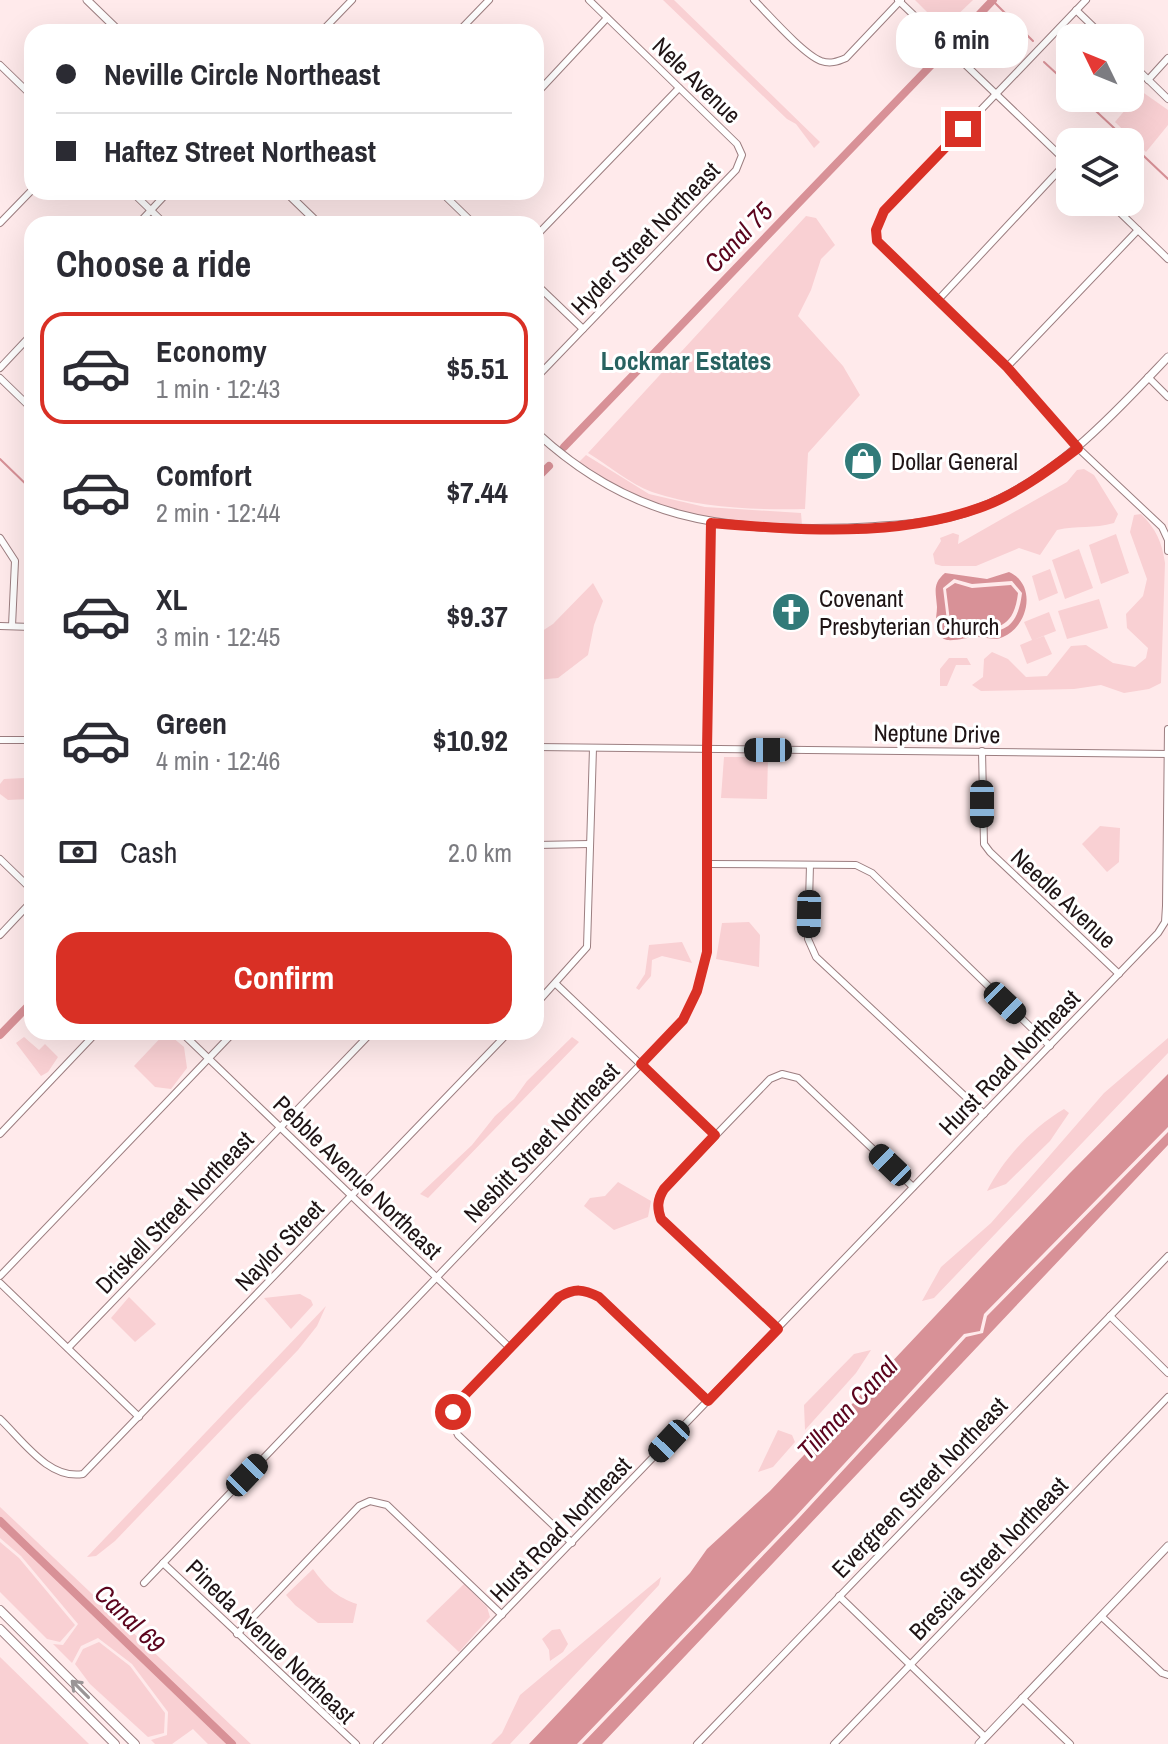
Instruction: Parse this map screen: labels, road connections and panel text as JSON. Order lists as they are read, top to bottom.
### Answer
{
  "streets": {
    "street": [
      "Nele Avenue",
      "Hyder Street Northeast",
      "Neptune Drive",
      "Needle Avenue",
      "Hurst Road Northeast",
      "Nesbitt Street Northeast",
      "Pebble Avenue Northeast",
      "Driskell Street Northeast",
      "Naylor Street",
      "Evergreen Street Northeast",
      "Brescia Street Northeast",
      "Pineda Avenue Northeast"
    ]
  },
  "crossings": [
    ["Nele Avenue", "Hyder Street Northeast"],
    ["Neptune Drive", "Needle Avenue"],
    ["Neptune Drive", "Hurst Road Northeast"],
    ["Neptune Drive", "Nesbitt Street Northeast"],
    ["Needle Avenue", "Hurst Road Northeast"],
    ["Nesbitt Street Northeast", "Pebble Avenue Northeast"],
    ["Nesbitt Street Northeast", "Pineda Avenue Northeast"],
    ["Pebble Avenue Northeast", "Driskell Street Northeast"],
    ["Pebble Avenue Northeast", "Naylor Street"]
  ],
  "districts": ["Lockmar Estates"],
  "water": ["Canal 75", "Tillman Canal", "Canal 69"],
  "places": {
    "shop": ["Dollar General"],
    "church": ["Covenant Presbyterian Church"]
  },
  "north": "top left",
  "page": {
    "bubble": "6 min",
    "banner": ["Neville Circle Northeast", "Haftez Street Northeast"],
    "heading": "Choose a ride",
    "list": [
      {
        "name": "Economy",
        "note": "1 min · 12:43",
        "value": "$5.51"
      },
      {
        "name": "Comfort",
        "note": "2 min · 12:44",
        "value": "$7.44"
      },
      {
        "name": "XL",
        "note": "3 min · 12:45",
        "value": "$9.37"
      },
      {
        "name": "Green",
        "note": "4 min · 12:46",
        "value": "$10.92"
      }
    ],
    "pay": ["Cash", "2.0 km"],
    "buttons": "Confirm"
  }
}
